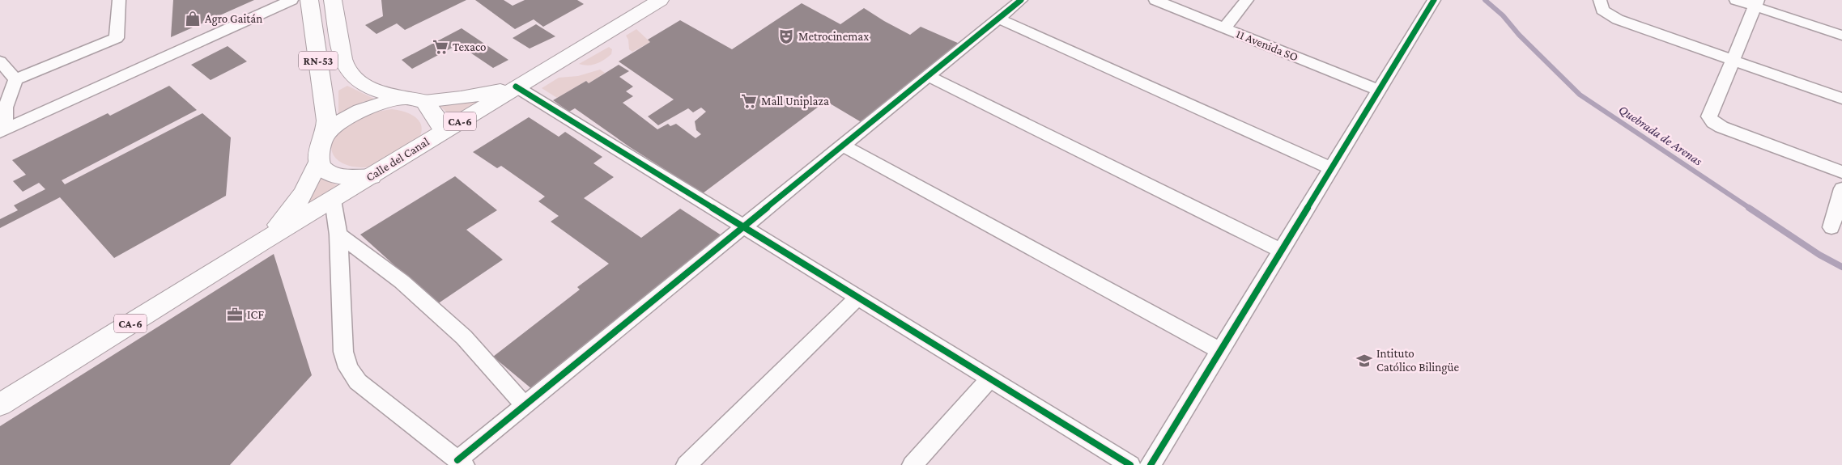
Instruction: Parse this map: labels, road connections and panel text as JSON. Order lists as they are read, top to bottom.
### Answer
{
  "streets": {
    "main road": ["RN-53", "CA-6", "Calle del Canal"],
    "street": ["11 Avenida SO"]
  },
  "crossings": [
    ["CA-6", "Calle del Canal"]
  ],
  "water": ["Quebrada de Arenas"],
  "places": {
    "shop": ["Agro Gaitán"],
    "theatre": ["Metrocinemax"],
    "supermarket": ["Texaco", "Mall Uniplaza"],
    "office": ["ICF"],
    "school or university": ["Intituto Católico Bilingüe"]
  }
}
